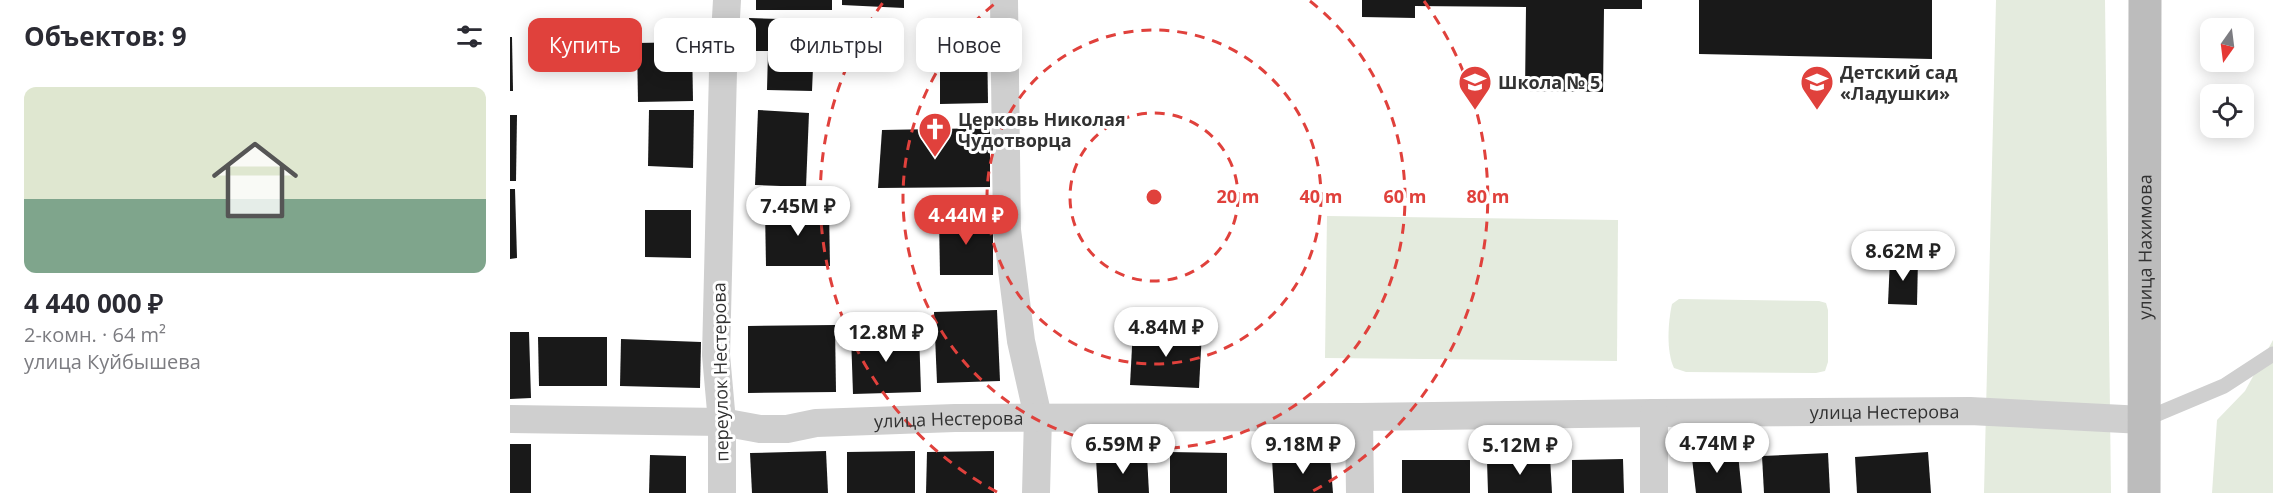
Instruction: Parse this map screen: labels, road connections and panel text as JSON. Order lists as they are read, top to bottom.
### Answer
{
  "streets": {
    "main road": ["улица Нахимова"],
    "street": ["переулок Нестерова", "улица Нестерова"]
  },
  "crossings": [
    ["улица Нахимова", "улица Нестерова"],
    ["переулок Нестерова", "улица Нестерова"]
  ],
  "places": {
    "school or university": ["Школа № 5", "Детский сад «Ладушки»"],
    "church": ["Церковь Николая Чудотворца"]
  },
  "north": "bottom",
  "page": {
    "heading": "Объектов: 9",
    "chip": [
      "Купить",
      "Снять",
      "Фильтры",
      "Новое"
    ],
    "list": [
      {
        "name": "4 440 000 ₽",
        "note": "2-комн. · 64 m² · улица Куйбышева"
      }
    ],
    "price": [
      "7.45M ₽",
      "4.44M ₽",
      "8.62M ₽",
      "4.84M ₽",
      "12.8M ₽",
      "4.74M ₽",
      "6.59M ₽",
      "9.18M ₽",
      "5.12M ₽"
    ]
  },
  "rings": [
    "20 m",
    "40 m",
    "60 m",
    "80 m"
  ]
}
